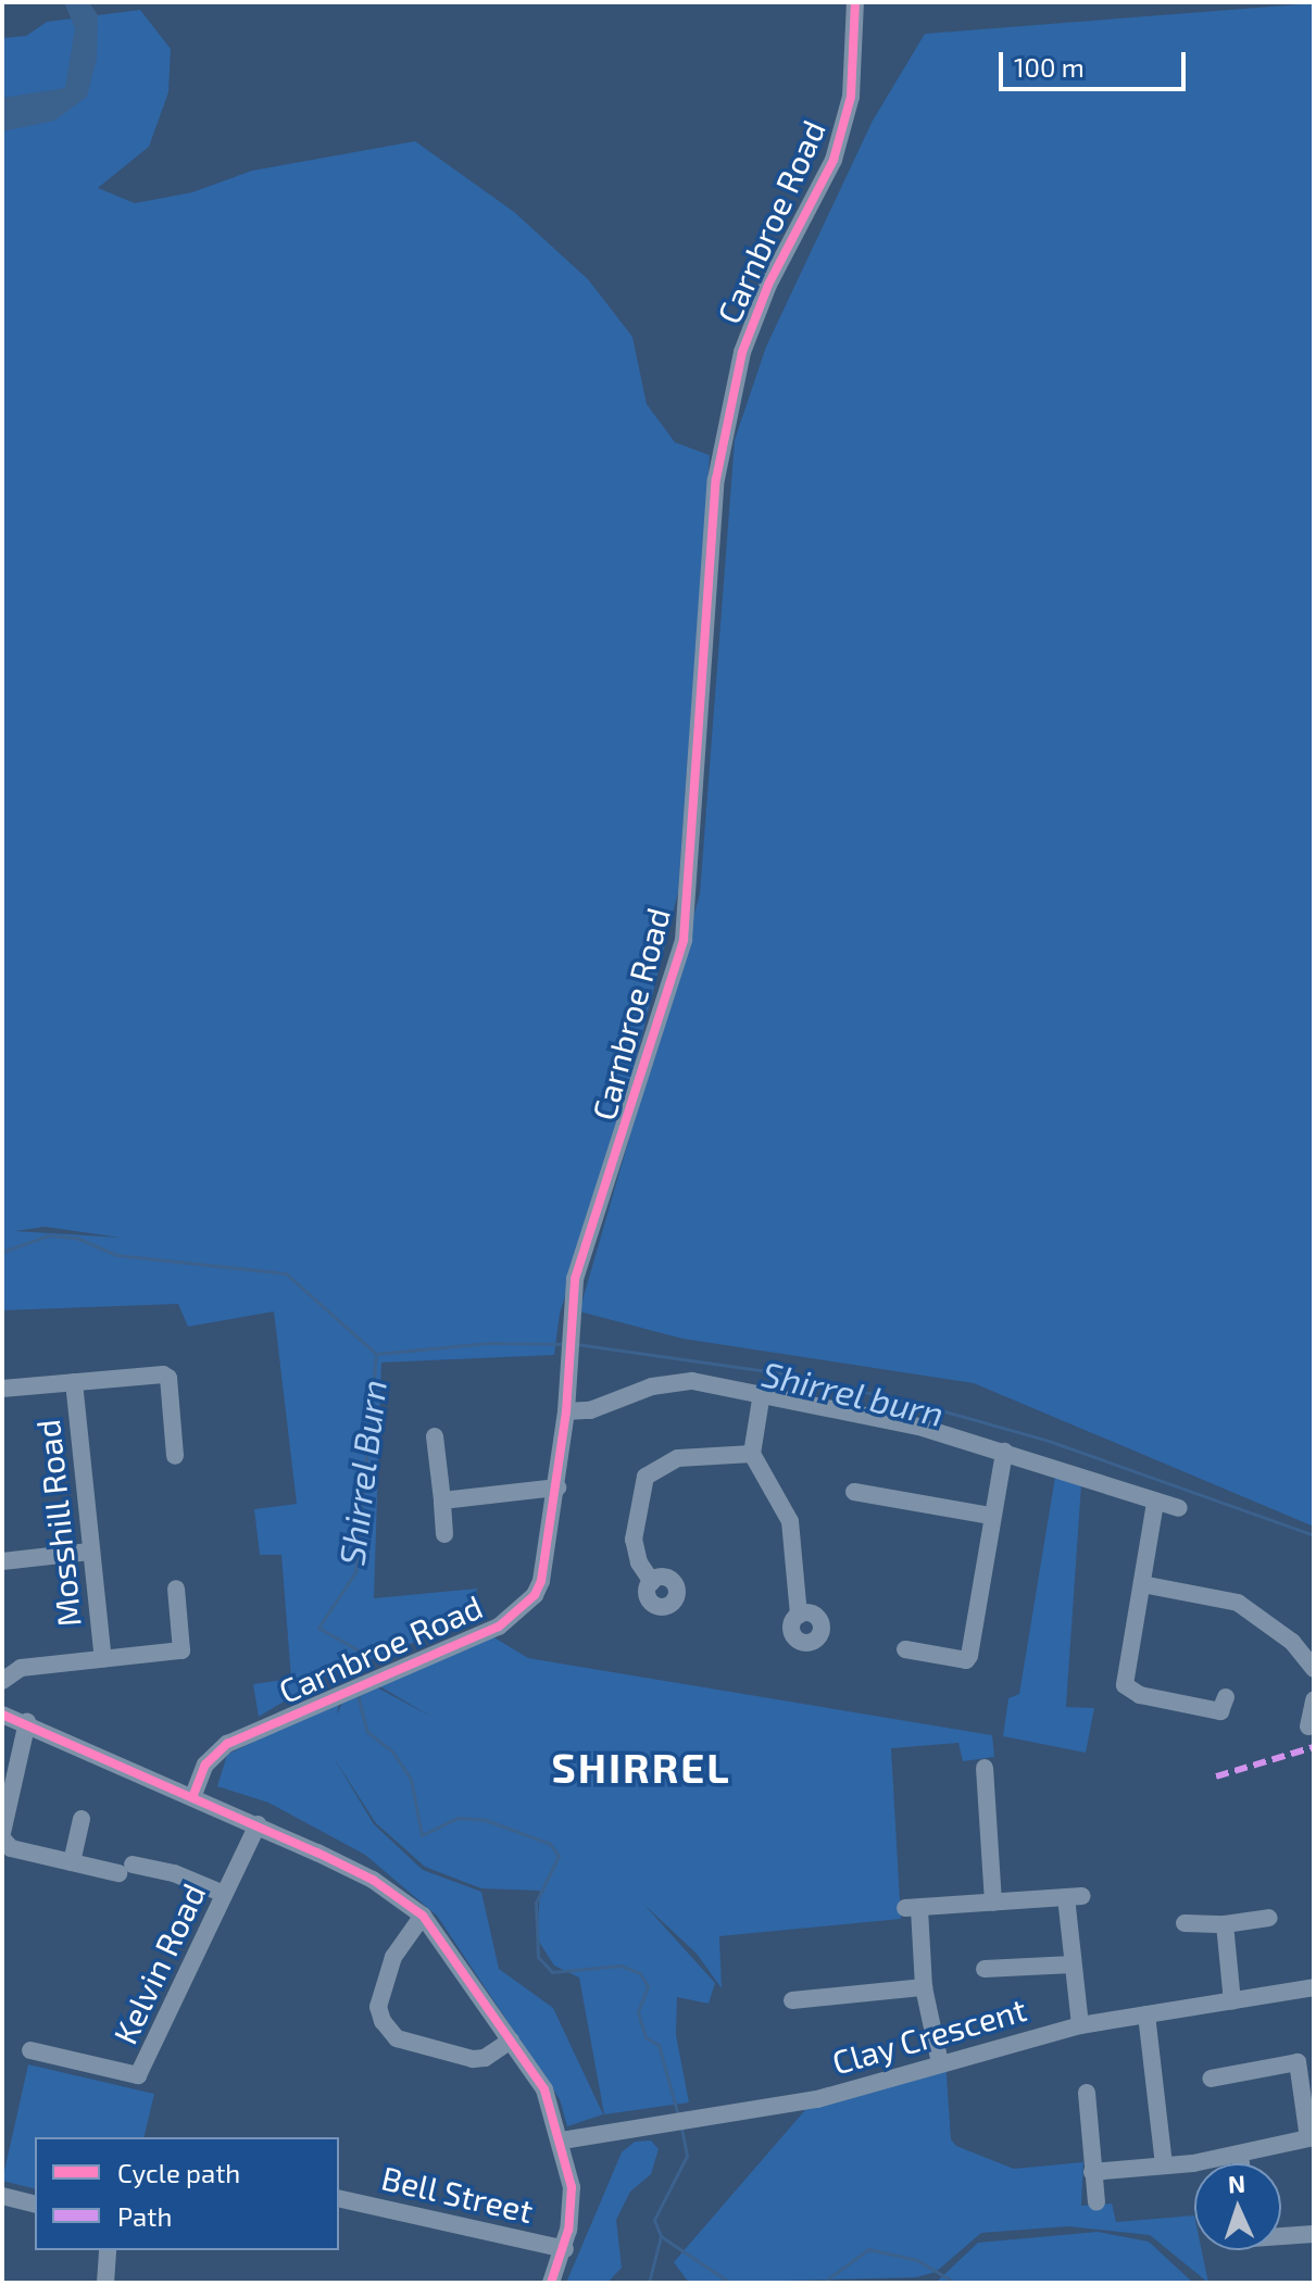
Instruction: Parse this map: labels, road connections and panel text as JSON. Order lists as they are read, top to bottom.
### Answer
{
  "streets": {
    "street": [
      "Carnbroe Road",
      "Mosshill Road",
      "Kelvin Road",
      "Clay Crescent",
      "Bell Street"
    ]
  },
  "districts": ["SHIRREL"],
  "water": ["Shirrel burn", "Shirrel Burn"],
  "legend": ["Cycle path", "Path"],
  "scale_bar": "100 m",
  "north": "top"
}
